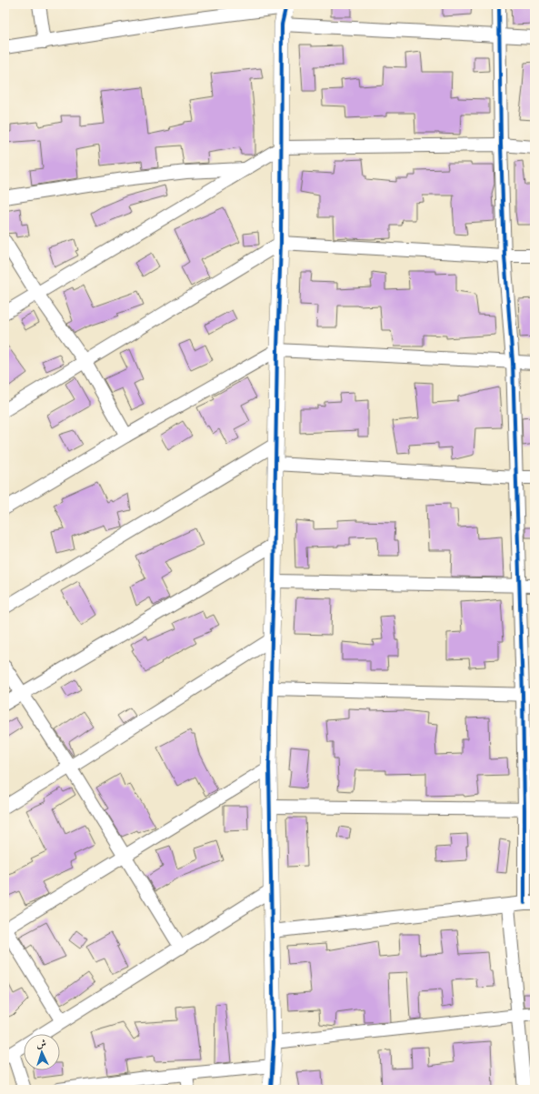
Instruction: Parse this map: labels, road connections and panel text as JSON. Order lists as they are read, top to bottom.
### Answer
{
  "north": "top"
}
